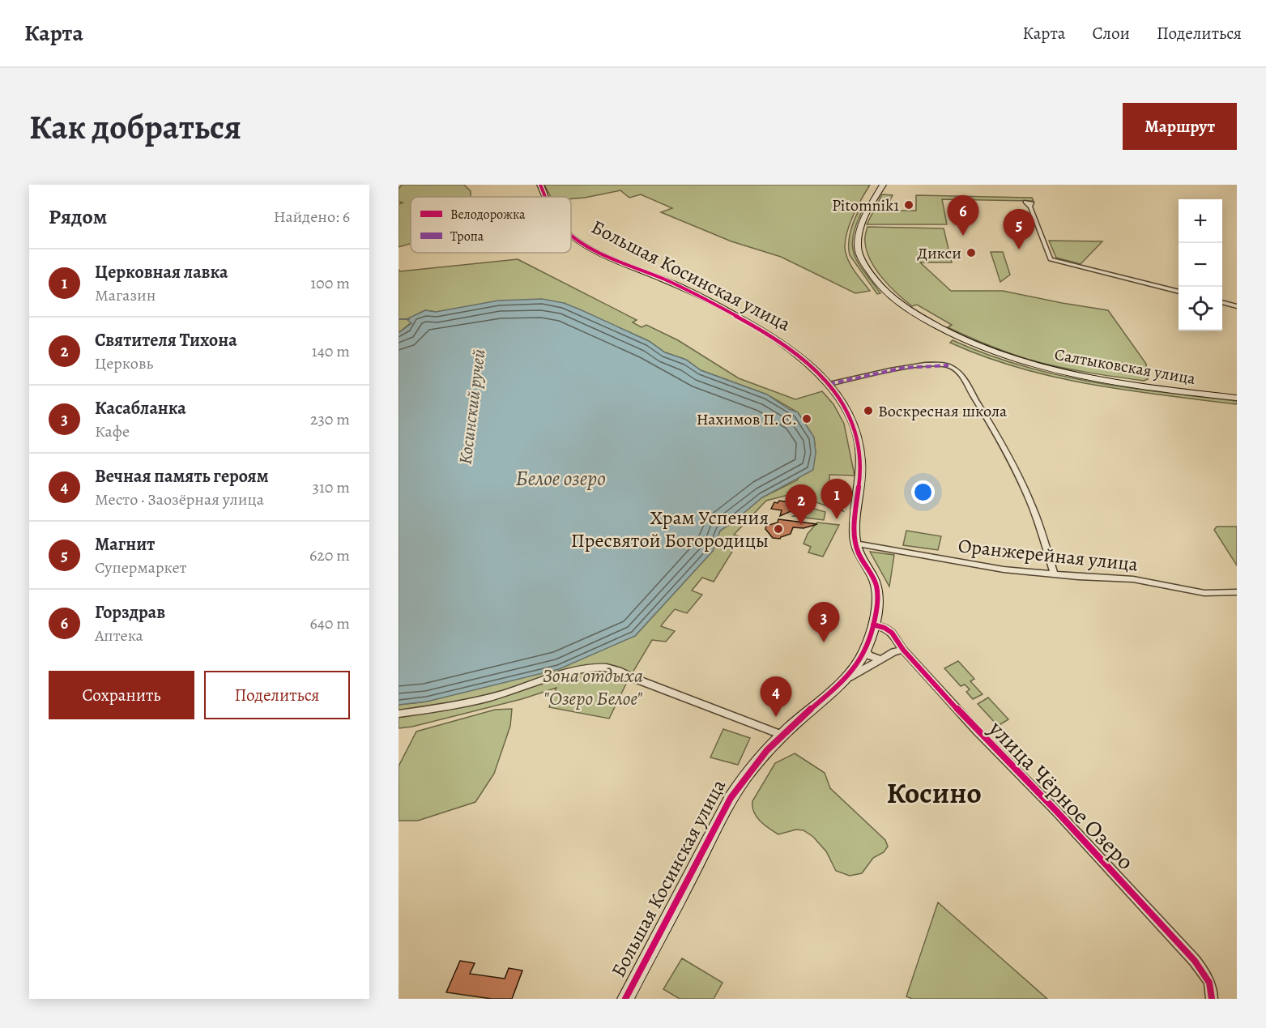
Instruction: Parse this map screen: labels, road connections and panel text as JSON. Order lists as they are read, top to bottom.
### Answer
{
  "streets": {
    "street": [
      "Большая Косинская улица",
      "Салтыковская улица",
      "Оранжерейная улица",
      "улица Чёрное Озеро"
    ]
  },
  "crossings": [
    ["Большая Косинская улица", "Оранжерейная улица"],
    ["Большая Косинская улица", "улица Чёрное Озеро"]
  ],
  "districts": ["Косино"],
  "water": ["Косинский ручей", "Белое озеро"],
  "parks": ["Зона отдыха \"Озеро Белое\""],
  "places": [
    "Pitomnik1",
    "Дикси",
    "Воскресная школа",
    "Нахимов П. С.",
    "Храм Успения Пресвятой Богородицы"
  ],
  "legend": ["Велодорожка", "Тропа"],
  "page": {
    "header": "Карта",
    "nav": ["Карта", "Слои", "Поделиться"],
    "buttons": [
      "Маршрут",
      ["Сохранить", "Поделиться"]
    ],
    "title": "Как добраться",
    "heading": ["Рядом", "Найдено: 6"],
    "pins": [
      "6",
      "5",
      "1",
      "2",
      "3",
      "4"
    ],
    "map_buttons": ["+", "−"],
    "list": [
      {
        "mark": "1",
        "name": "Церковная лавка",
        "note": "Магазин",
        "value": "100 m"
      },
      {
        "mark": "2",
        "name": "Святителя Тихона",
        "note": "Церковь",
        "value": "140 m"
      },
      {
        "mark": "3",
        "name": "Касабланка",
        "note": "Кафе",
        "value": "230 m"
      },
      {
        "mark": "4",
        "name": "Вечная память героям",
        "note": "Место · Заозёрная улица",
        "value": "310 m"
      },
      {
        "mark": "5",
        "name": "Магнит",
        "note": "Супермаркет",
        "value": "620 m"
      },
      {
        "mark": "6",
        "name": "Горздрав",
        "note": "Аптека",
        "value": "640 m"
      }
    ]
  }
}
